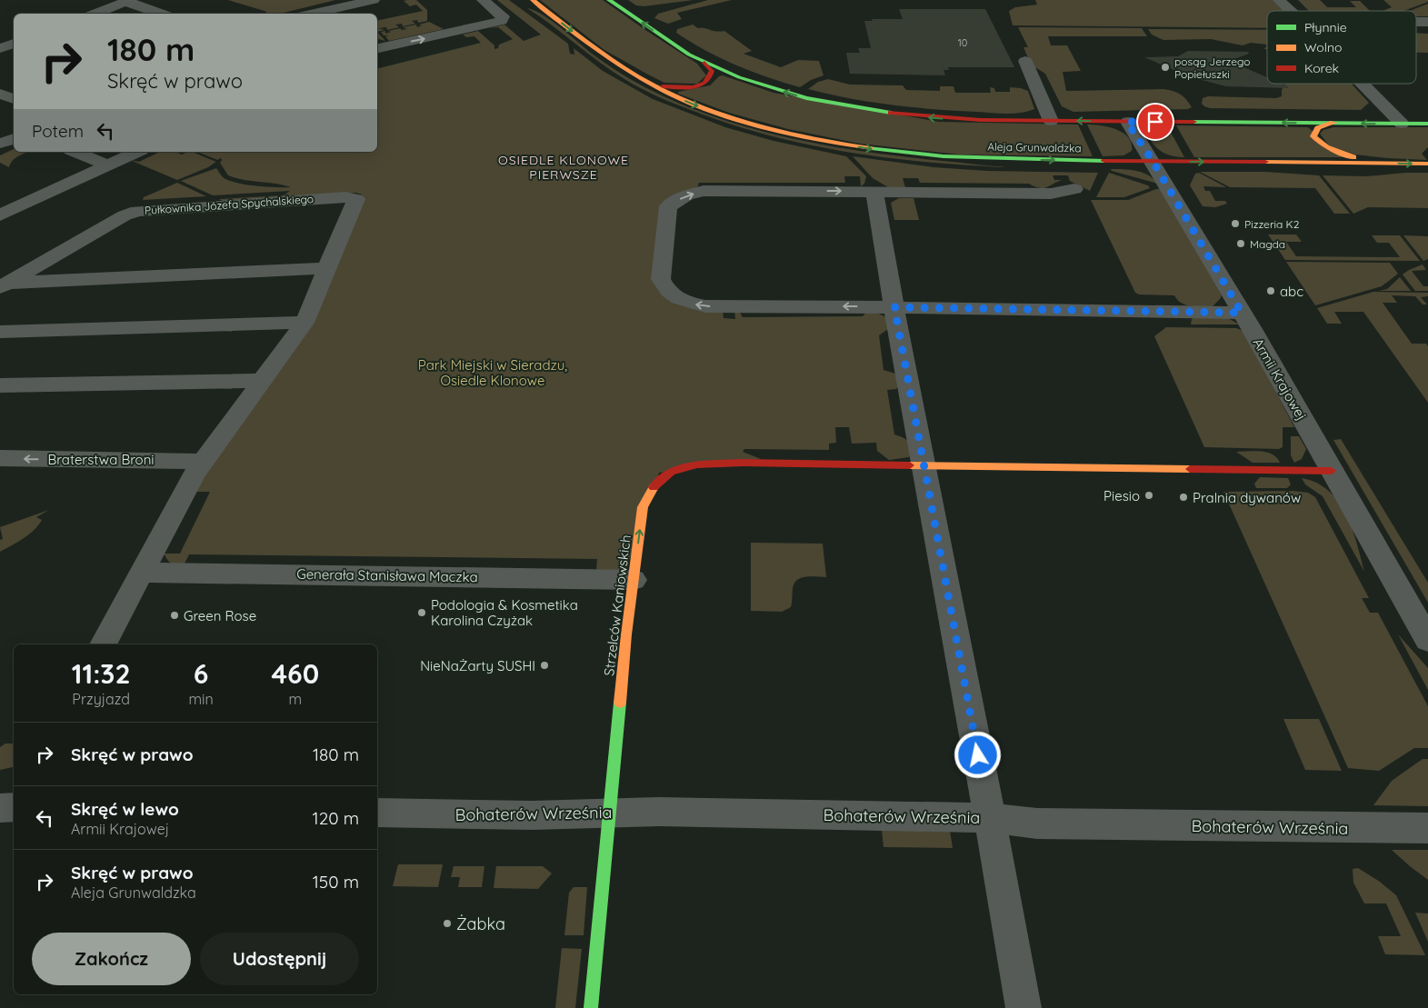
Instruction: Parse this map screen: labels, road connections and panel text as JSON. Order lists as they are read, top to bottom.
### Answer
{
  "streets": {
    "street": [
      "Aleja Grunwaldzka",
      "Pułkownika Józefa Spychalskiego",
      "Armii Krajowej",
      "Braterstwa Broni",
      "Generała Stanisława Maczka",
      "Strzelców Kaniowskich",
      "Bohaterów Września"
    ]
  },
  "crossings": [
    ["Aleja Grunwaldzka", "Armii Krajowej"],
    ["Armii Krajowej", "Strzelców Kaniowskich"],
    ["Generała Stanisława Maczka", "Strzelców Kaniowskich"],
    ["Strzelców Kaniowskich", "Bohaterów Września"]
  ],
  "districts": ["OSIEDLE KLONOWE PIERWSZE"],
  "parks": ["Park Miejski w Sieradzu, Osiedle Klonowe"],
  "places": [
    "posąg Jerzego Popiełuszki",
    "Pizzeria K2",
    "Magda",
    "abc",
    "Piesio",
    "Pralnia dywanów",
    "Podologia & Kosmetika Karolina Czyżak",
    "Green Rose",
    "NieNaŻarty SUSHI",
    "Żabka"
  ],
  "house_numbers": ["10"],
  "legend": ["Płynnie", "Wolno", "Korek"],
  "page": {
    "turn": ["180 m", "Skręć w prawo"],
    "then": "Potem",
    "eta": [
      "11:32",
      "Przyjazd",
      "6",
      "min",
      "460",
      "m"
    ],
    "list": [
      {
        "name": "Skręć w prawo",
        "value": "180 m"
      },
      {
        "name": "Skręć w lewo",
        "note": "Armii Krajowej",
        "value": "120 m"
      },
      {
        "name": "Skręć w prawo",
        "note": "Aleja Grunwaldzka",
        "value": "150 m"
      }
    ],
    "buttons": ["Zakończ", "Udostępnij"]
  }
}
